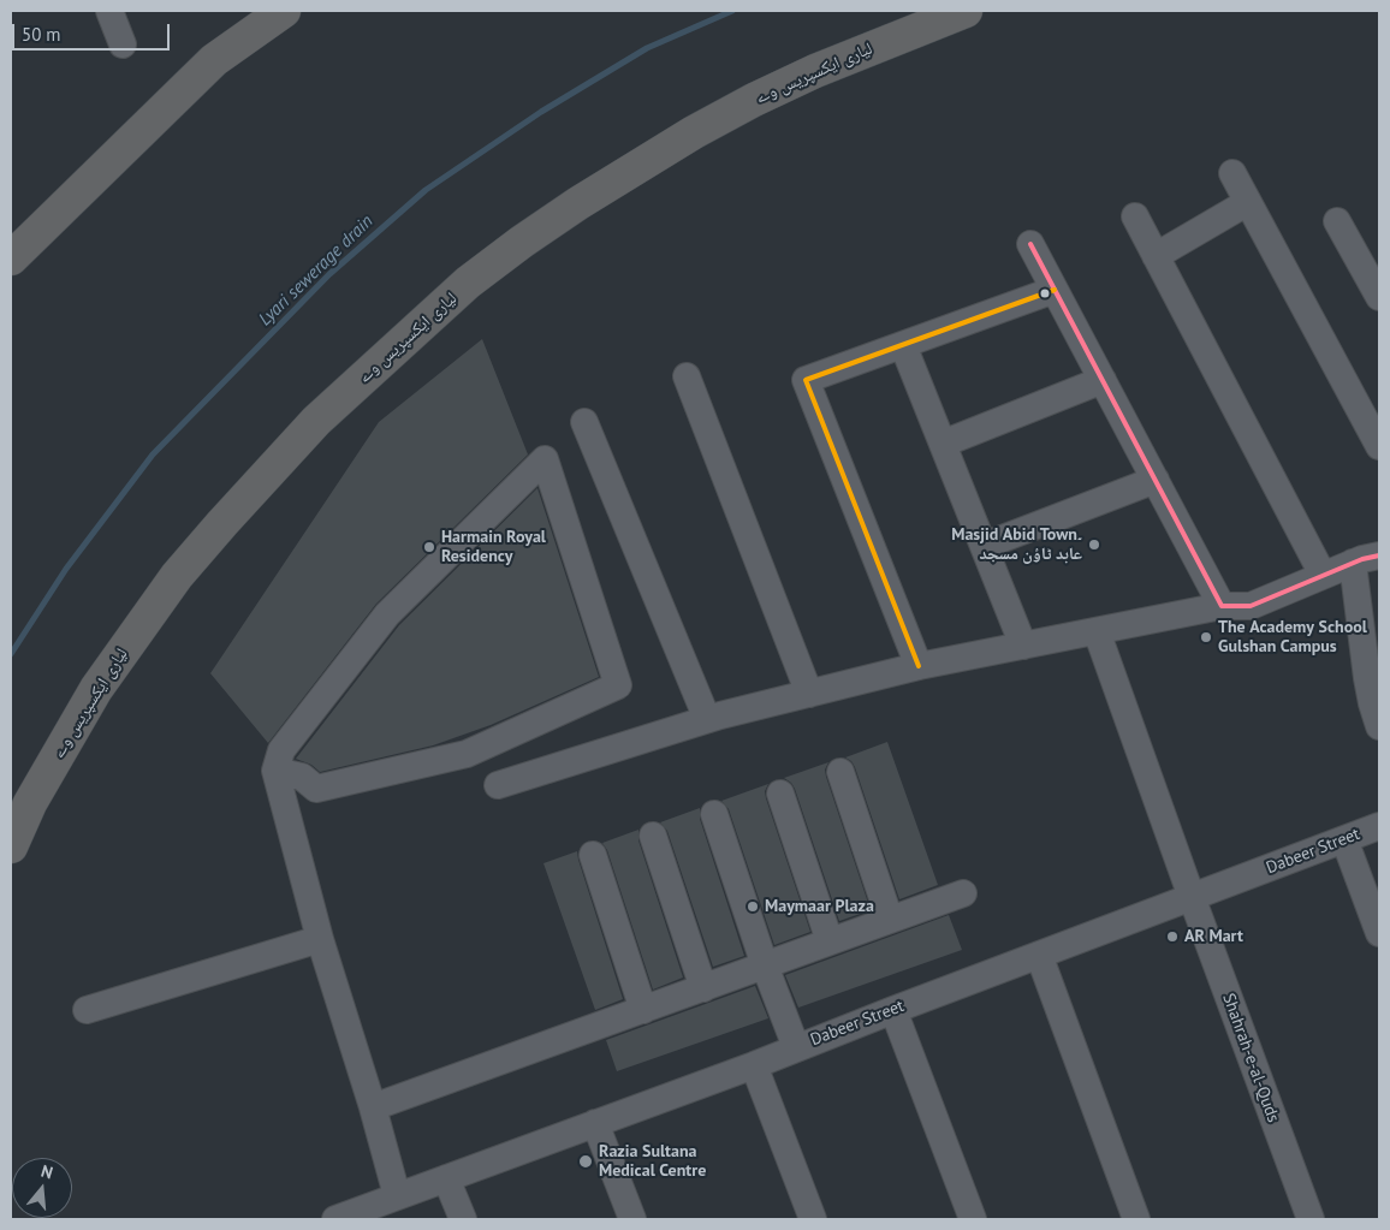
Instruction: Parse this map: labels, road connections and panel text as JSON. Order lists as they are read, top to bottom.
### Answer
{
  "streets": {
    "highway": ["لیاری ایکسپریس وے"],
    "street": ["Dabeer Street", "Shahrah-e-al-Quds"]
  },
  "crossings": [
    ["Dabeer Street", "Shahrah-e-al-Quds"]
  ],
  "water": ["Lyari sewerage drain"],
  "places": [
    "Masjid Abid Town۔ عابد ٹاؤن مسجد",
    "Harmain Royal Residency",
    "The Academy School Gulshan Campus",
    "Maymaar Plaza",
    "AR Mart",
    "Razia Sultana Medical Centre"
  ],
  "scale_bar": "50 m",
  "north": "top"
}
